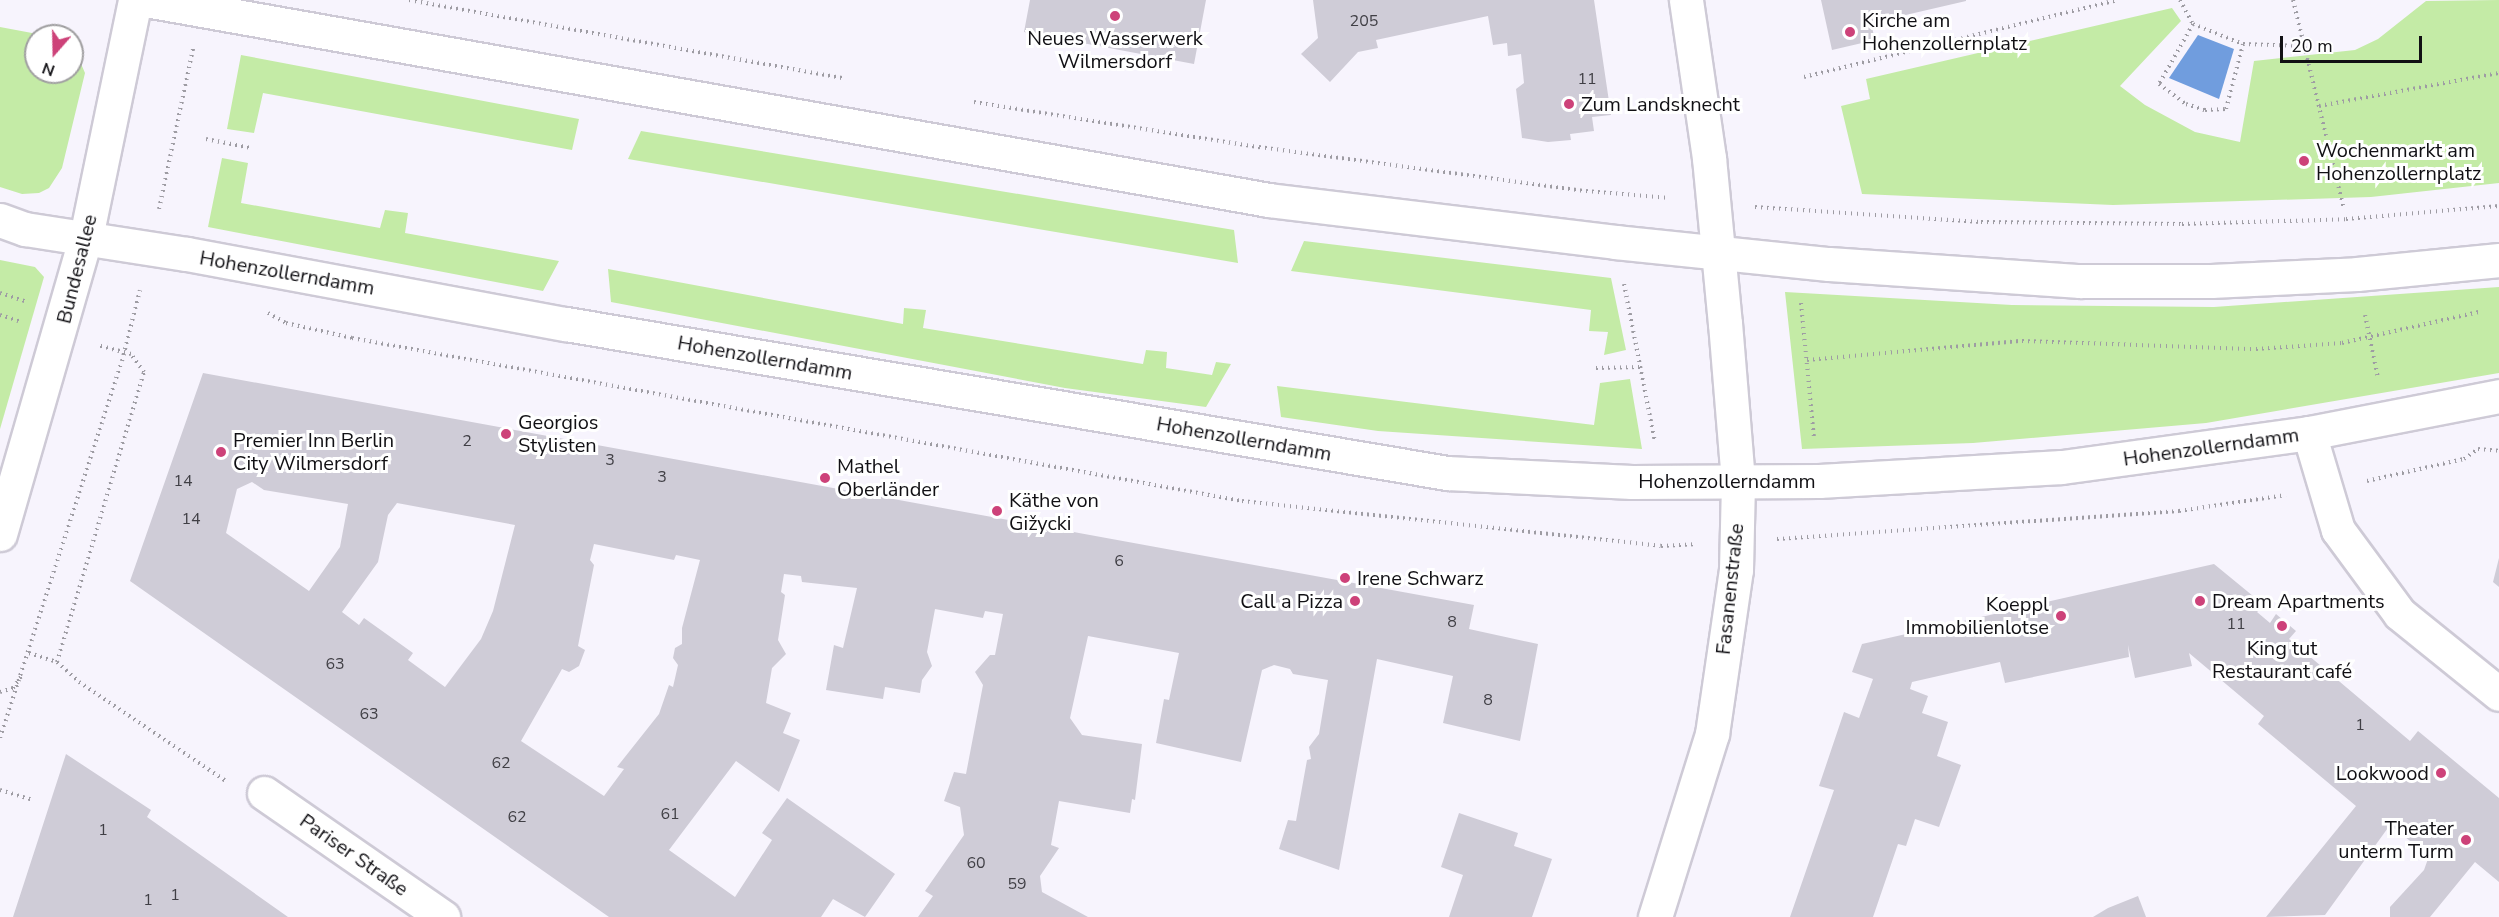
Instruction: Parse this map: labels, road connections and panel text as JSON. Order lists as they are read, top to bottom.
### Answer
{
  "streets": {
    "main road": [
      "Bundesallee",
      "Hohenzollerndamm",
      "Fasanenstraße",
      "Pariser Straße"
    ]
  },
  "crossings": [
    ["Bundesallee", "Hohenzollerndamm"],
    ["Hohenzollerndamm", "Fasanenstraße"]
  ],
  "places": [
    "Neues Wasserwerk Wilmersdorf",
    "Kirche am Hohenzollernplatz",
    "Zum Landsknecht",
    "Wochenmarkt am Hohenzollernplatz",
    "Georgios Stylisten",
    "Premier Inn Berlin City Wilmersdorf",
    "Mathel Oberländer",
    "Käthe von Gižycki",
    "Irene Schwarz",
    "Call a Pizza",
    "Dream Apartments",
    "Koeppl Immobilienlotse",
    "King tut Restaurant café",
    "Lookwood",
    "Theater unterm Turm"
  ],
  "house_numbers": [
    "205",
    "11",
    "2",
    "3",
    "3",
    "14",
    "14",
    "6",
    "8",
    "11",
    "63",
    "8",
    "63",
    "1",
    "62",
    "61",
    "62",
    "1",
    "60",
    "59",
    "1",
    "1"
  ],
  "scale_bar": "20 m",
  "north": "bottom"
}
